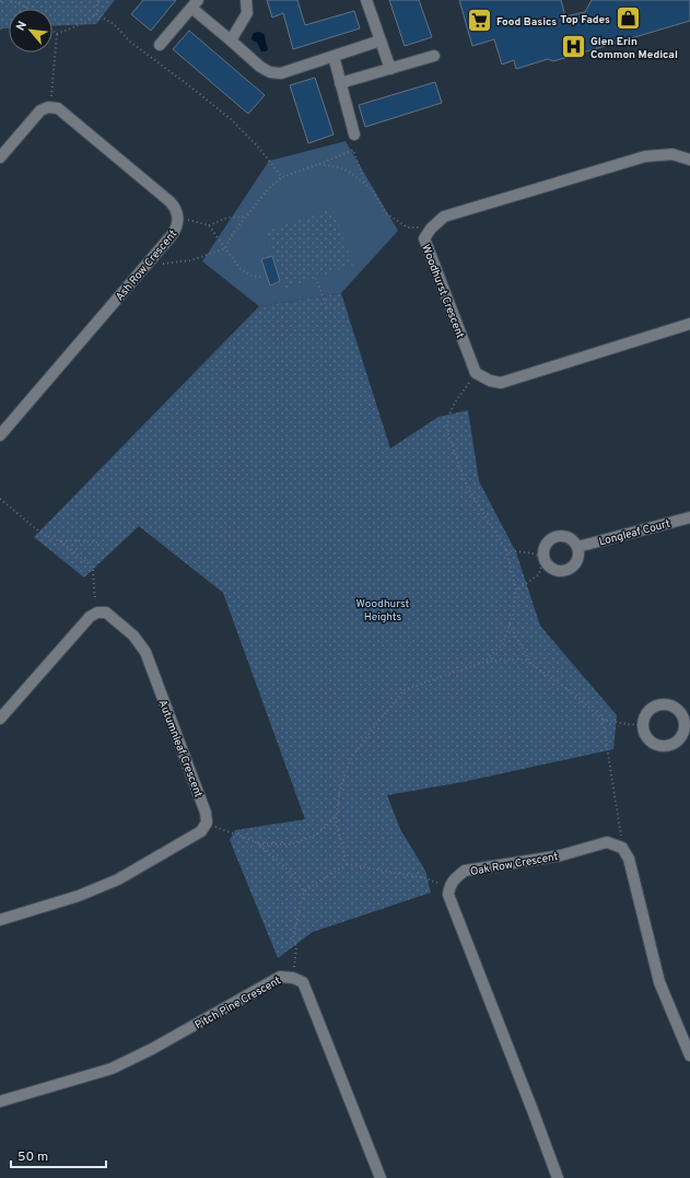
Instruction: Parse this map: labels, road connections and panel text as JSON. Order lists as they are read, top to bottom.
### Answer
{
  "streets": {
    "street": [
      "Ash Row Crescent",
      "Woodhurst Crescent",
      "Longleaf Court",
      "Autumnleaf Crescent",
      "Oak Row Crescent",
      "Pitch Pine Crescent"
    ]
  },
  "parks": ["Woodhurst Heights"],
  "places": {
    "shop": ["Top Fades"],
    "supermarket": ["Food Basics"],
    "hospital": ["Glen Erin Common Medical"]
  },
  "scale_bar": "50 m",
  "north": "top left"
}
